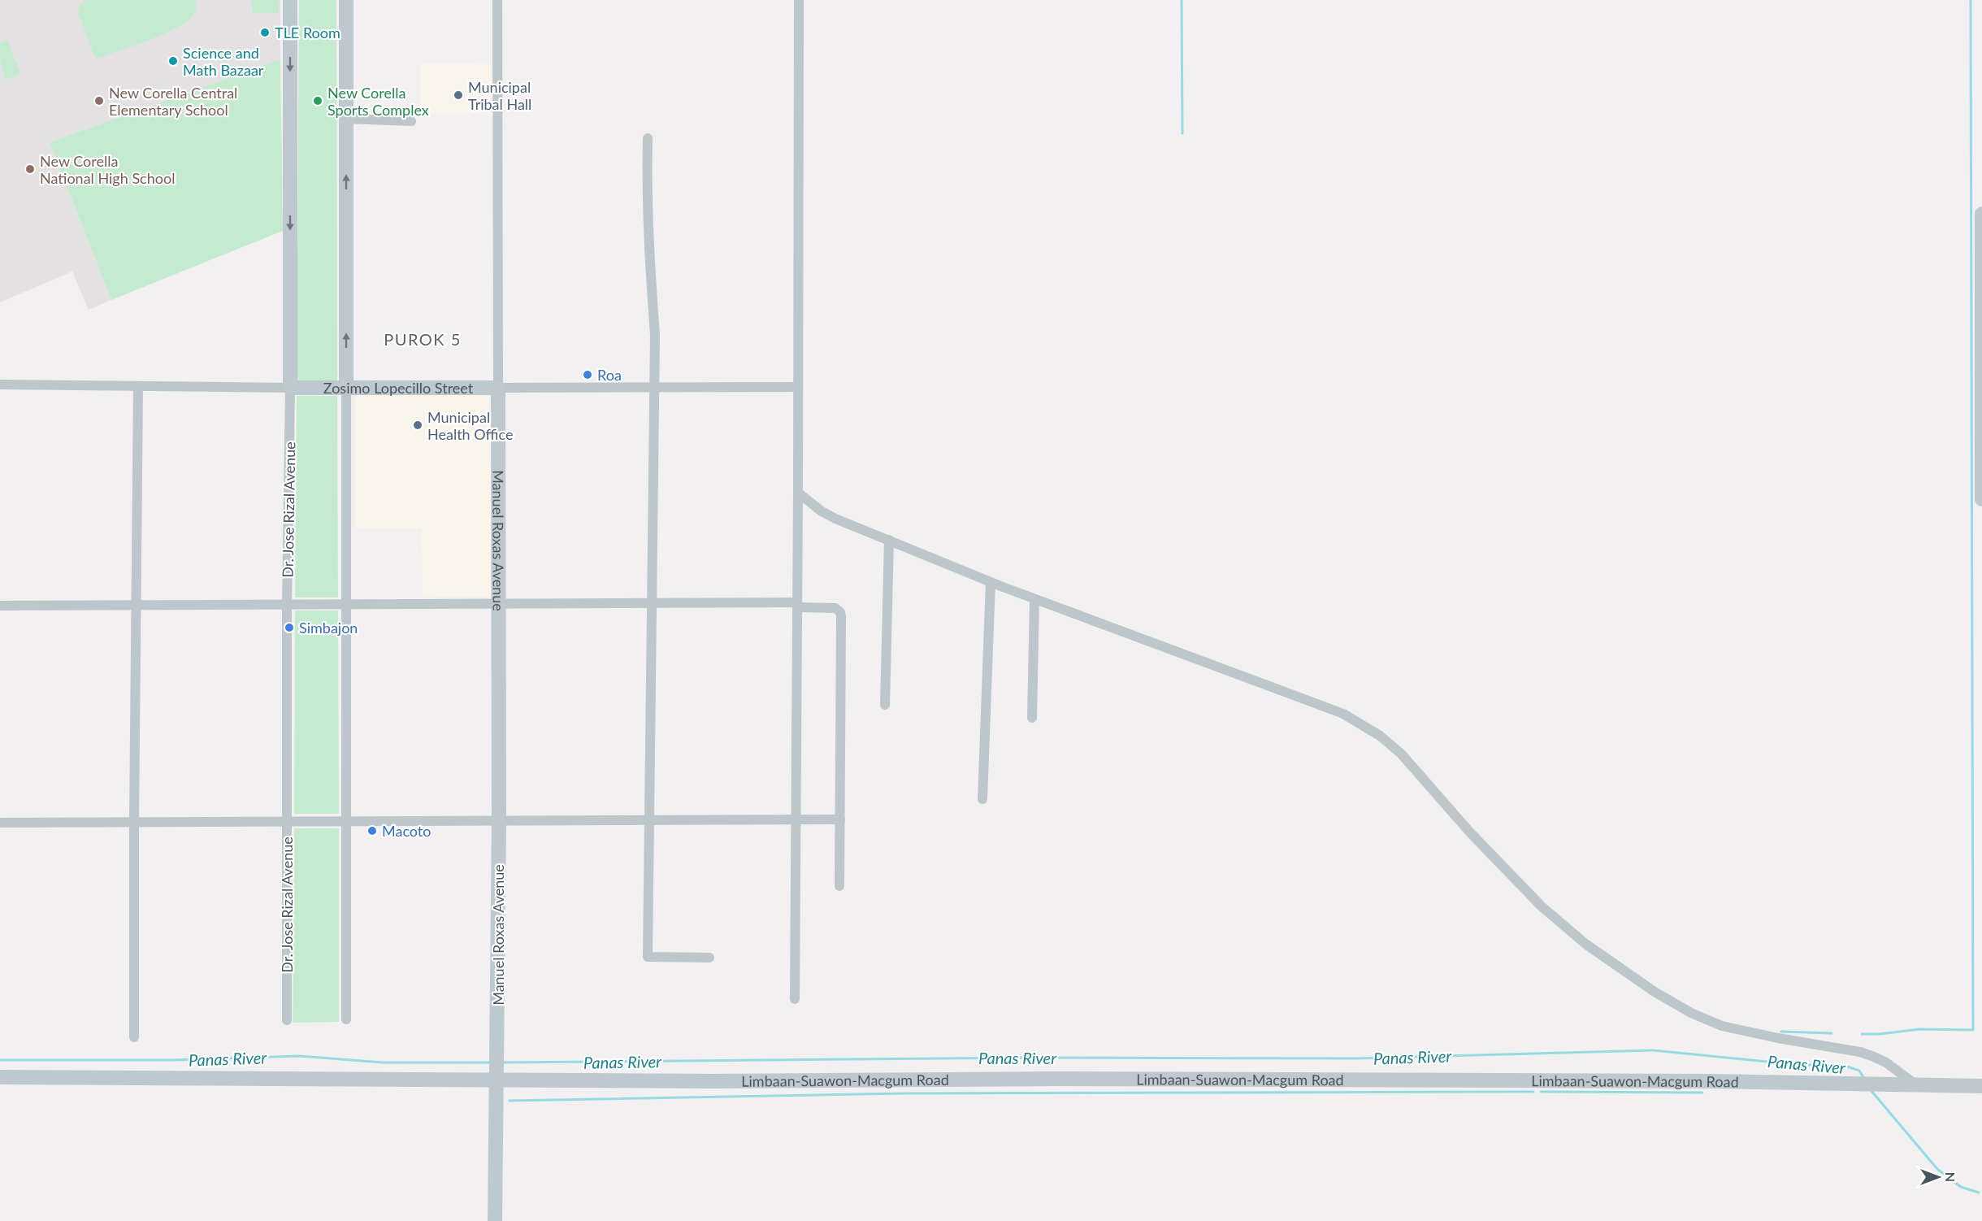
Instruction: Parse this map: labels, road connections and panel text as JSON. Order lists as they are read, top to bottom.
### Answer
{
  "streets": {
    "street": [
      "Zosimo Lopecillo Street",
      "Dr. Jose Rizal Avenue",
      "Manuel Roxas Avenue",
      "Limbaan-Suawon-Macgum Road"
    ]
  },
  "crossings": [
    ["Zosimo Lopecillo Street", "Dr. Jose Rizal Avenue"],
    ["Zosimo Lopecillo Street", "Manuel Roxas Avenue"],
    ["Manuel Roxas Avenue", "Limbaan-Suawon-Macgum Road"]
  ],
  "districts": ["PUROK 5"],
  "water": ["Panas River"],
  "places": [
    "TLE Room",
    "Science and Math Bazaar",
    "Municipal Tribal Hall",
    "New Corella Central Elementary School",
    "New Corella Sports Complex",
    "New Corella National High School",
    "Roa",
    "Municipal Health Office",
    "Simbajon",
    "Macoto"
  ],
  "north": "right"
}
